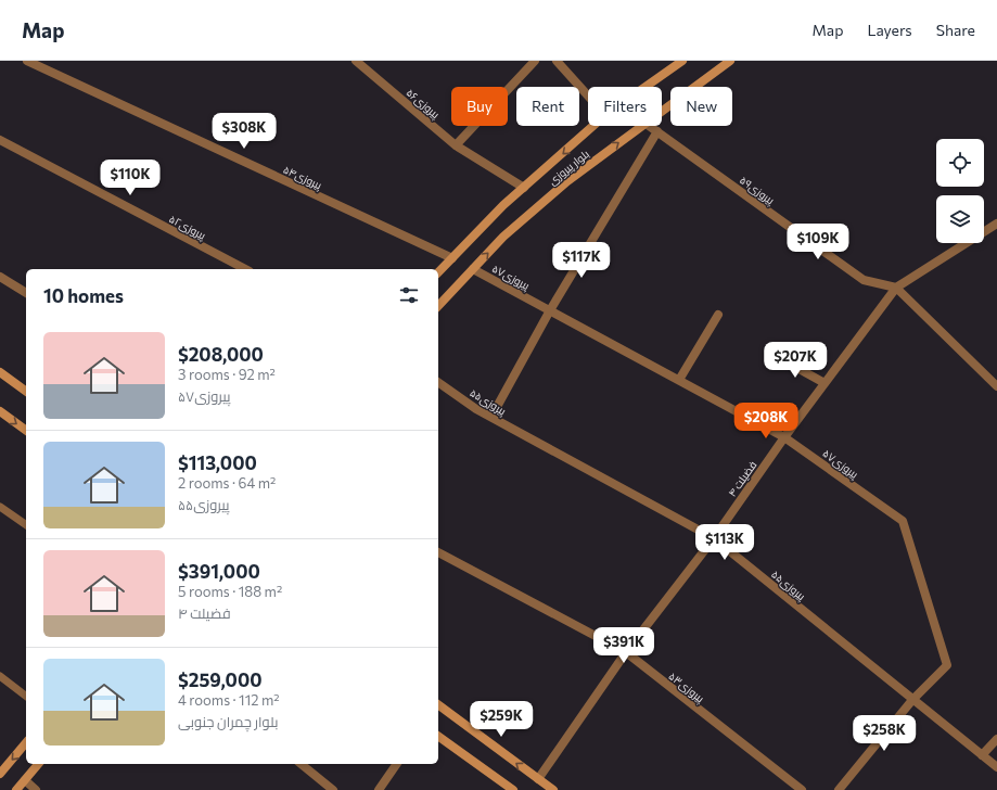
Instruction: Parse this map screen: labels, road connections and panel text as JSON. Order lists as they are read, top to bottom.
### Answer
{
  "streets": {
    "street": [
      "پیروزی۵۶",
      "بلوار پیروزی",
      "پیروزی۵۴",
      "پیروزی۵۹",
      "پیروزی۵۲",
      "پیروزی۵۷",
      "پیروزی۵۵",
      "فضیلت ۴",
      "پیروزی۵۳"
    ]
  },
  "crossings": [
    ["پیروزی۵۶", "بلوار پیروزی"],
    ["بلوار پیروزی", "پیروزی۵۴"],
    ["بلوار پیروزی", "پیروزی۵۷"],
    ["پیروزی۵۹", "فضیلت ۴"],
    ["پیروزی۵۷", "پیروزی۵۵"],
    ["پیروزی۵۷", "فضیلت ۴"],
    ["پیروزی۵۵", "فضیلت ۴"],
    ["فضیلت ۴", "پیروزی۵۳"]
  ],
  "page": {
    "header": "Map",
    "nav": ["Map", "Layers", "Share"],
    "chip": [
      "Buy",
      "Rent",
      "Filters",
      "New"
    ],
    "price": [
      "$308K",
      "$110K",
      "$109K",
      "$117K",
      "$207K",
      "$208K",
      "$113K",
      "$391K",
      "$259K",
      "$258K"
    ],
    "heading": "10 homes",
    "list": [
      {
        "name": "$208,000",
        "note": "3 rooms · 92 m² · پیروزی۵۷"
      },
      {
        "name": "$113,000",
        "note": "2 rooms · 64 m² · پیروزی۵۵"
      },
      {
        "name": "$391,000",
        "note": "5 rooms · 188 m² · فضیلت ۴"
      },
      {
        "name": "$259,000",
        "note": "4 rooms · 112 m² · بلوار چمران جنوبی"
      }
    ]
  }
}
